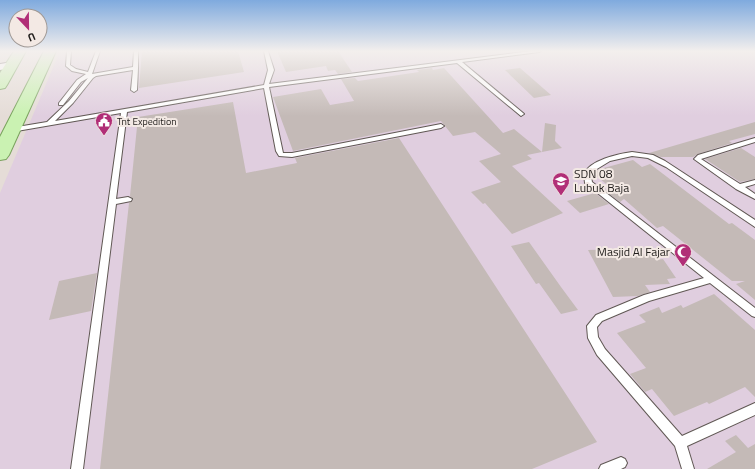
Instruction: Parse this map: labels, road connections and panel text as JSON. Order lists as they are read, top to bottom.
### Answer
{
  "places": {
    "public building": ["Tnt Expedition"],
    "school or university": ["SDN 08 Lubuk Baja"],
    "mosque": ["Masjid Al Fajar"]
  },
  "north": "bottom"
}
